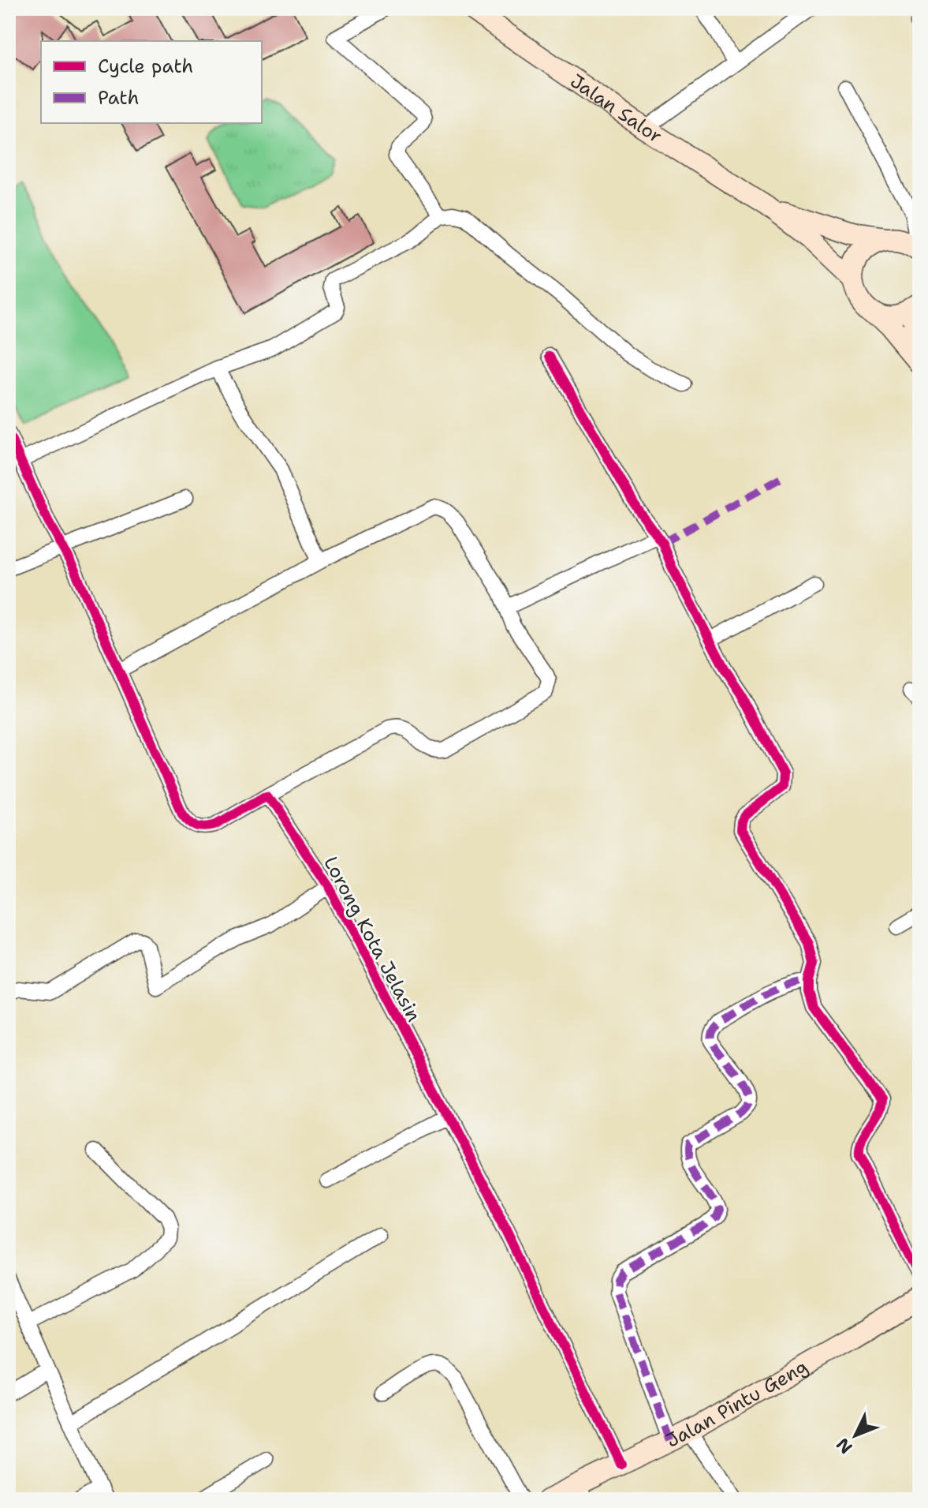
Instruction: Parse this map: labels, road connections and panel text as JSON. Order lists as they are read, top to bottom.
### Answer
{
  "streets": {
    "main road": ["Jalan Salor", "Jalan Pintu Geng"],
    "street": ["Lorong Kota Jelasin"]
  },
  "crossings": [
    ["Lorong Kota Jelasin", "Jalan Pintu Geng"]
  ],
  "legend": ["Cycle path", "Path"],
  "north": "bottom left"
}
